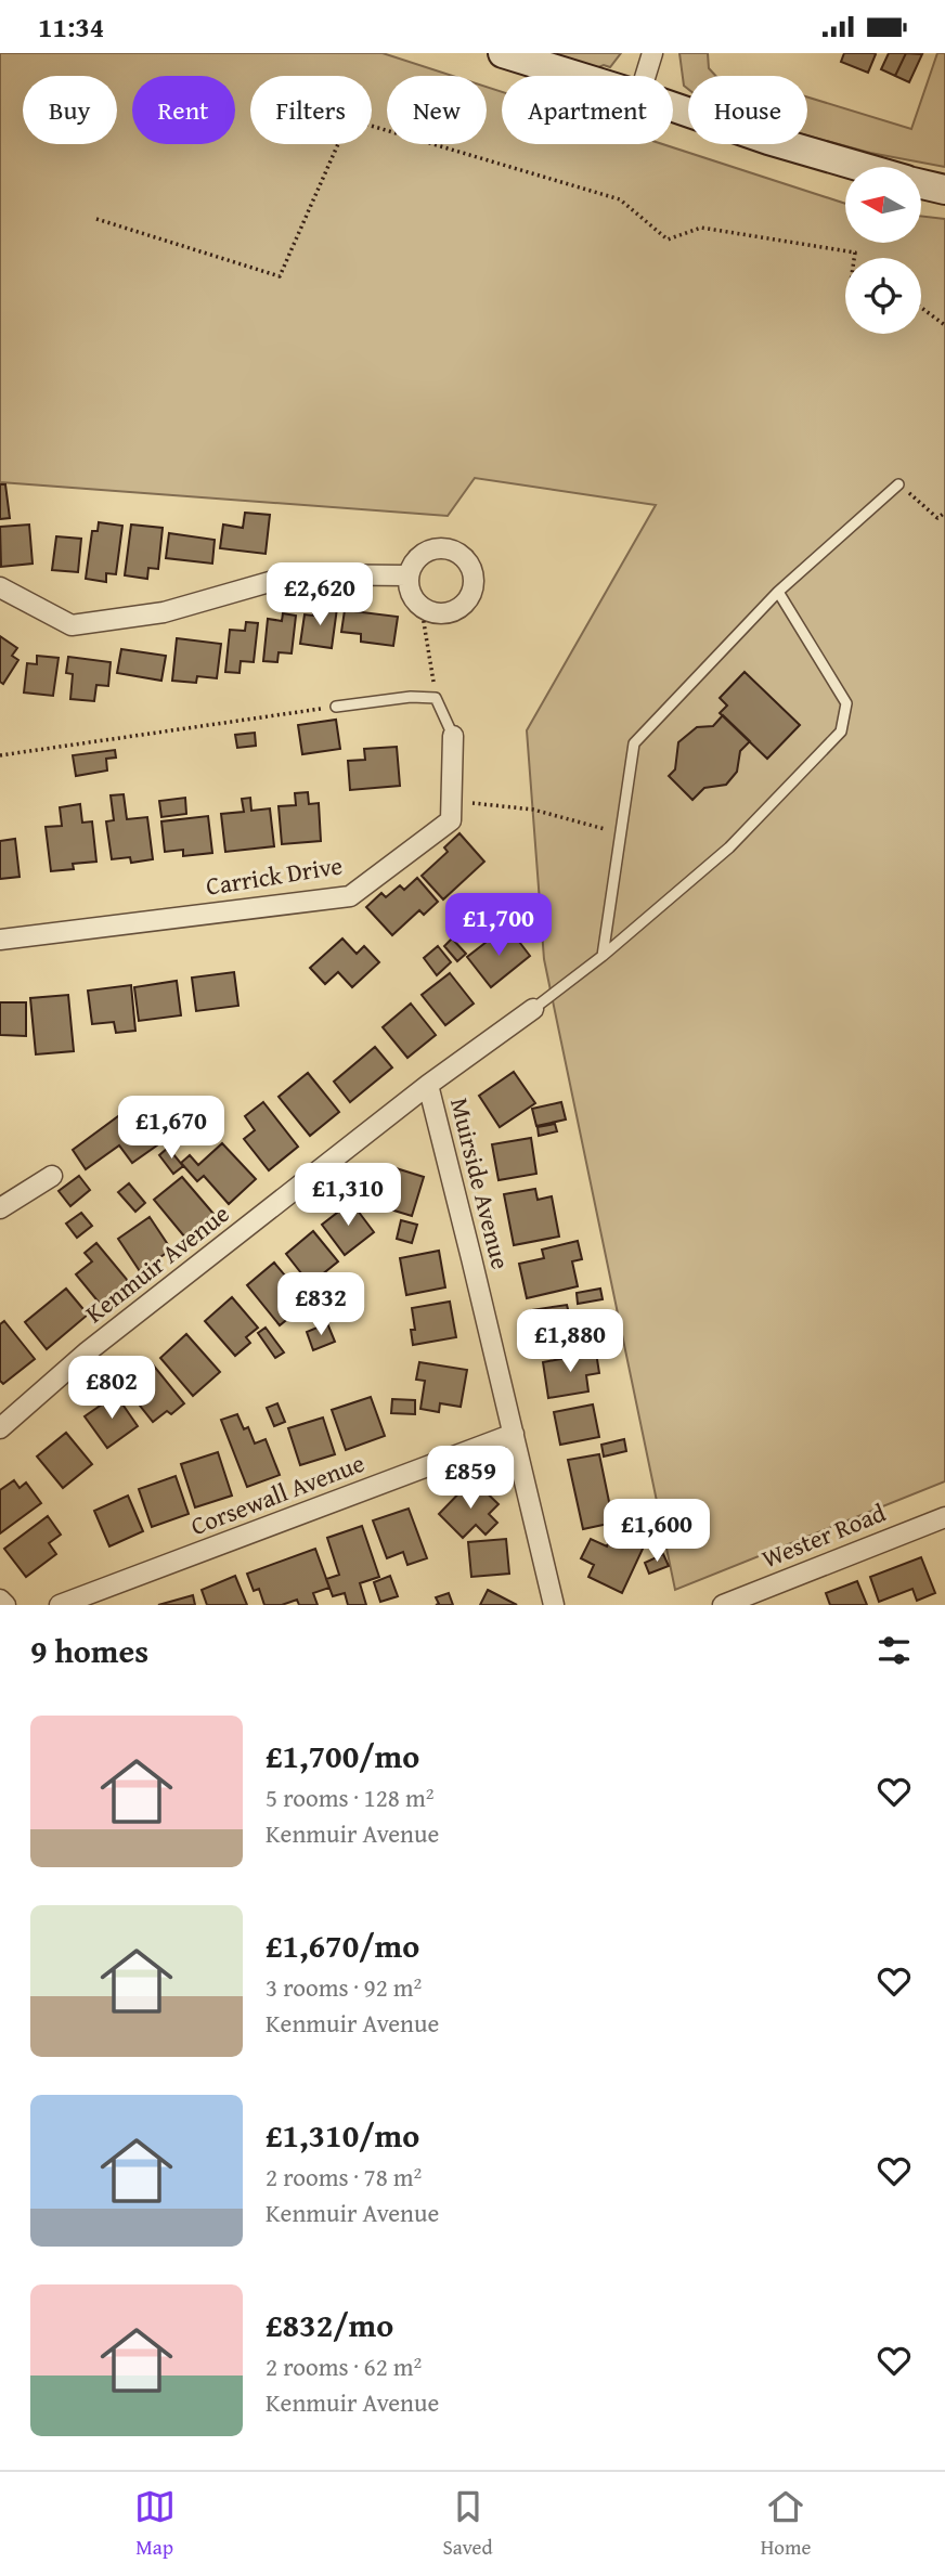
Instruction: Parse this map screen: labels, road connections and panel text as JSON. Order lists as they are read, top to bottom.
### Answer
{
  "streets": {
    "street": [
      "Carrick Drive",
      "Muirside Avenue",
      "Kenmuir Avenue",
      "Corsewall Avenue",
      "Wester Road"
    ]
  },
  "crossings": [
    ["Muirside Avenue", "Kenmuir Avenue"],
    ["Muirside Avenue", "Corsewall Avenue"]
  ],
  "north": "left",
  "page": {
    "status": "11:34",
    "chip": [
      "Buy",
      "Rent",
      "Filters",
      "New",
      "Apartment",
      "House"
    ],
    "price": [
      "£2,620",
      "£1,700",
      "£1,670",
      "£1,310",
      "£832",
      "£1,880",
      "£802",
      "£859",
      "£1,600"
    ],
    "heading": "9 homes",
    "list": [
      {
        "name": "£1,700/mo",
        "note": "5 rooms · 128 m² · Kenmuir Avenue"
      },
      {
        "name": "£1,670/mo",
        "note": "3 rooms · 92 m² · Kenmuir Avenue"
      },
      {
        "name": "£1,310/mo",
        "note": "2 rooms · 78 m² · Kenmuir Avenue"
      },
      {
        "name": "£832/mo",
        "note": "2 rooms · 62 m² · Kenmuir Avenue"
      }
    ],
    "tabs": ["Map", "Saved", "Home"]
  }
}
